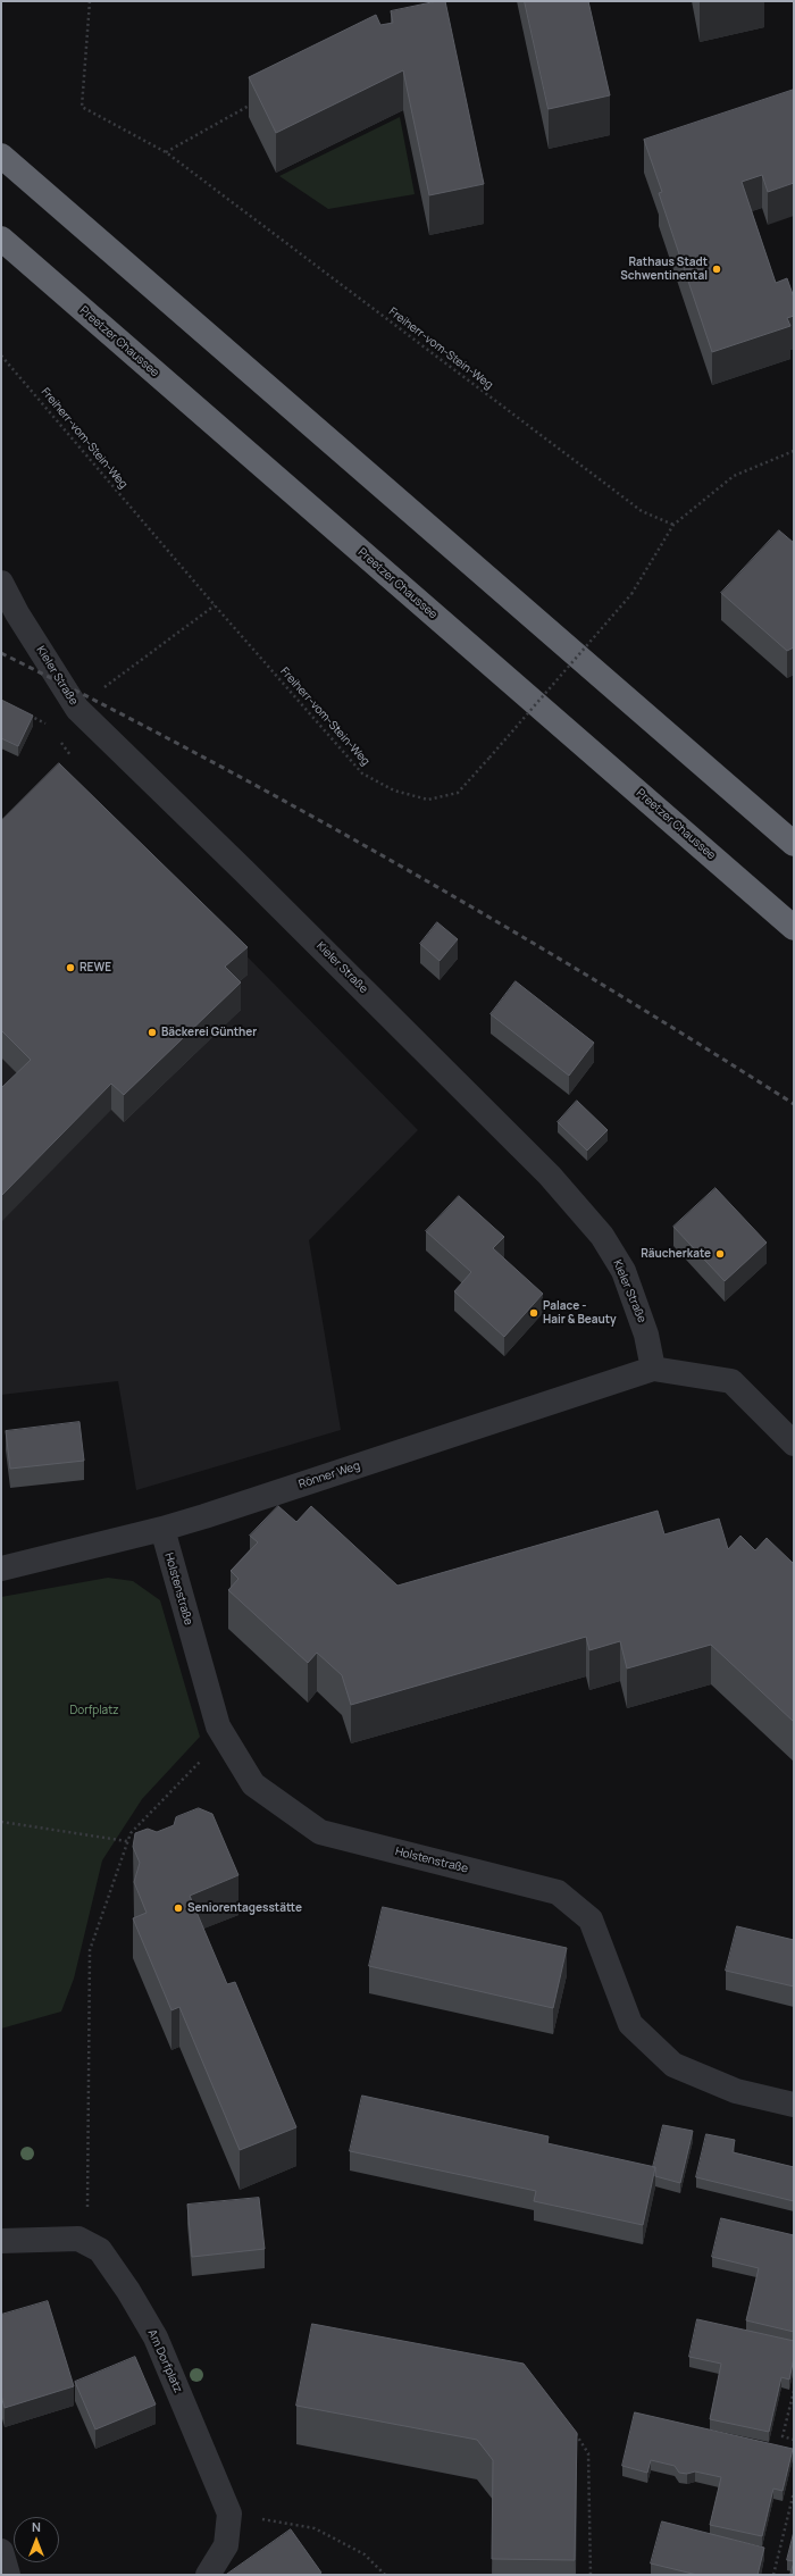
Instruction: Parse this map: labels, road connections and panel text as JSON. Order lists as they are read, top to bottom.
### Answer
{
  "streets": {
    "highway": ["Preetzer Chaussee"],
    "street": [
      "Kieler Straße",
      "Rönner Weg",
      "Holstenstraße",
      "Am Dorfplatz"
    ],
    "path": ["Freiherr-vom-Stein-Weg"]
  },
  "crossings": [
    ["Kieler Straße", "Rönner Weg"],
    ["Rönner Weg", "Holstenstraße"]
  ],
  "parks": ["Dorfplatz"],
  "places": [
    "Rathaus Stadt Schwentinental",
    "REWE",
    "Bäckerei Günther",
    "Räucherkate",
    "Palace - Hair & Beauty",
    "Seniorentagesstätte"
  ],
  "north": "top"
}
